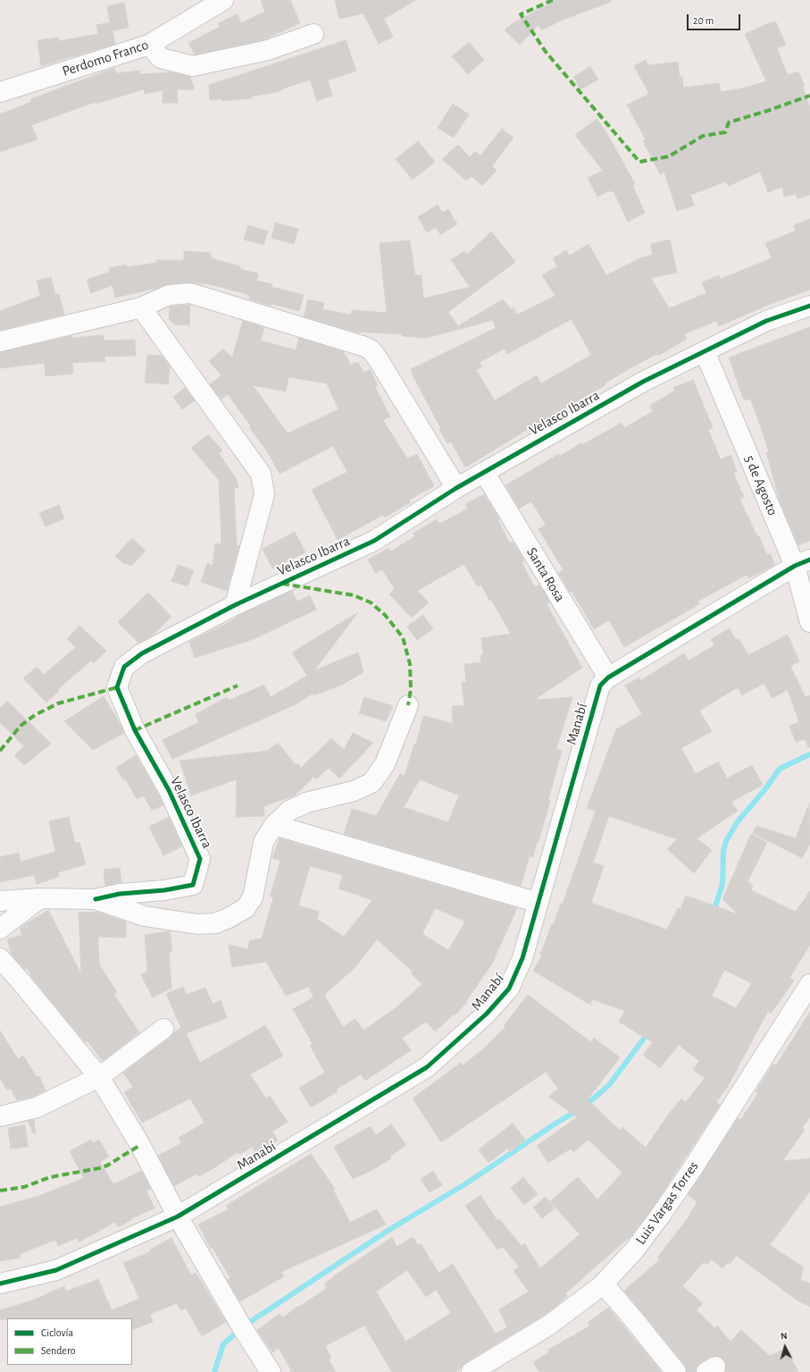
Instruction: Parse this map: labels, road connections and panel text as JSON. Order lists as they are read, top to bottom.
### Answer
{
  "streets": {
    "street": [
      "Perdomo Franco",
      "Velasco Ibarra",
      "5 de Agosto",
      "Santa Rosa",
      "Manabí",
      "Luis Vargas Torres"
    ]
  },
  "crossings": [
    ["Velasco Ibarra", "5 de Agosto"],
    ["Velasco Ibarra", "Santa Rosa"],
    ["5 de Agosto", "Manabí"],
    ["Santa Rosa", "Manabí"]
  ],
  "legend": ["Ciclovía", "Sendero"],
  "scale_bar": "20 m",
  "north": "top"
}
